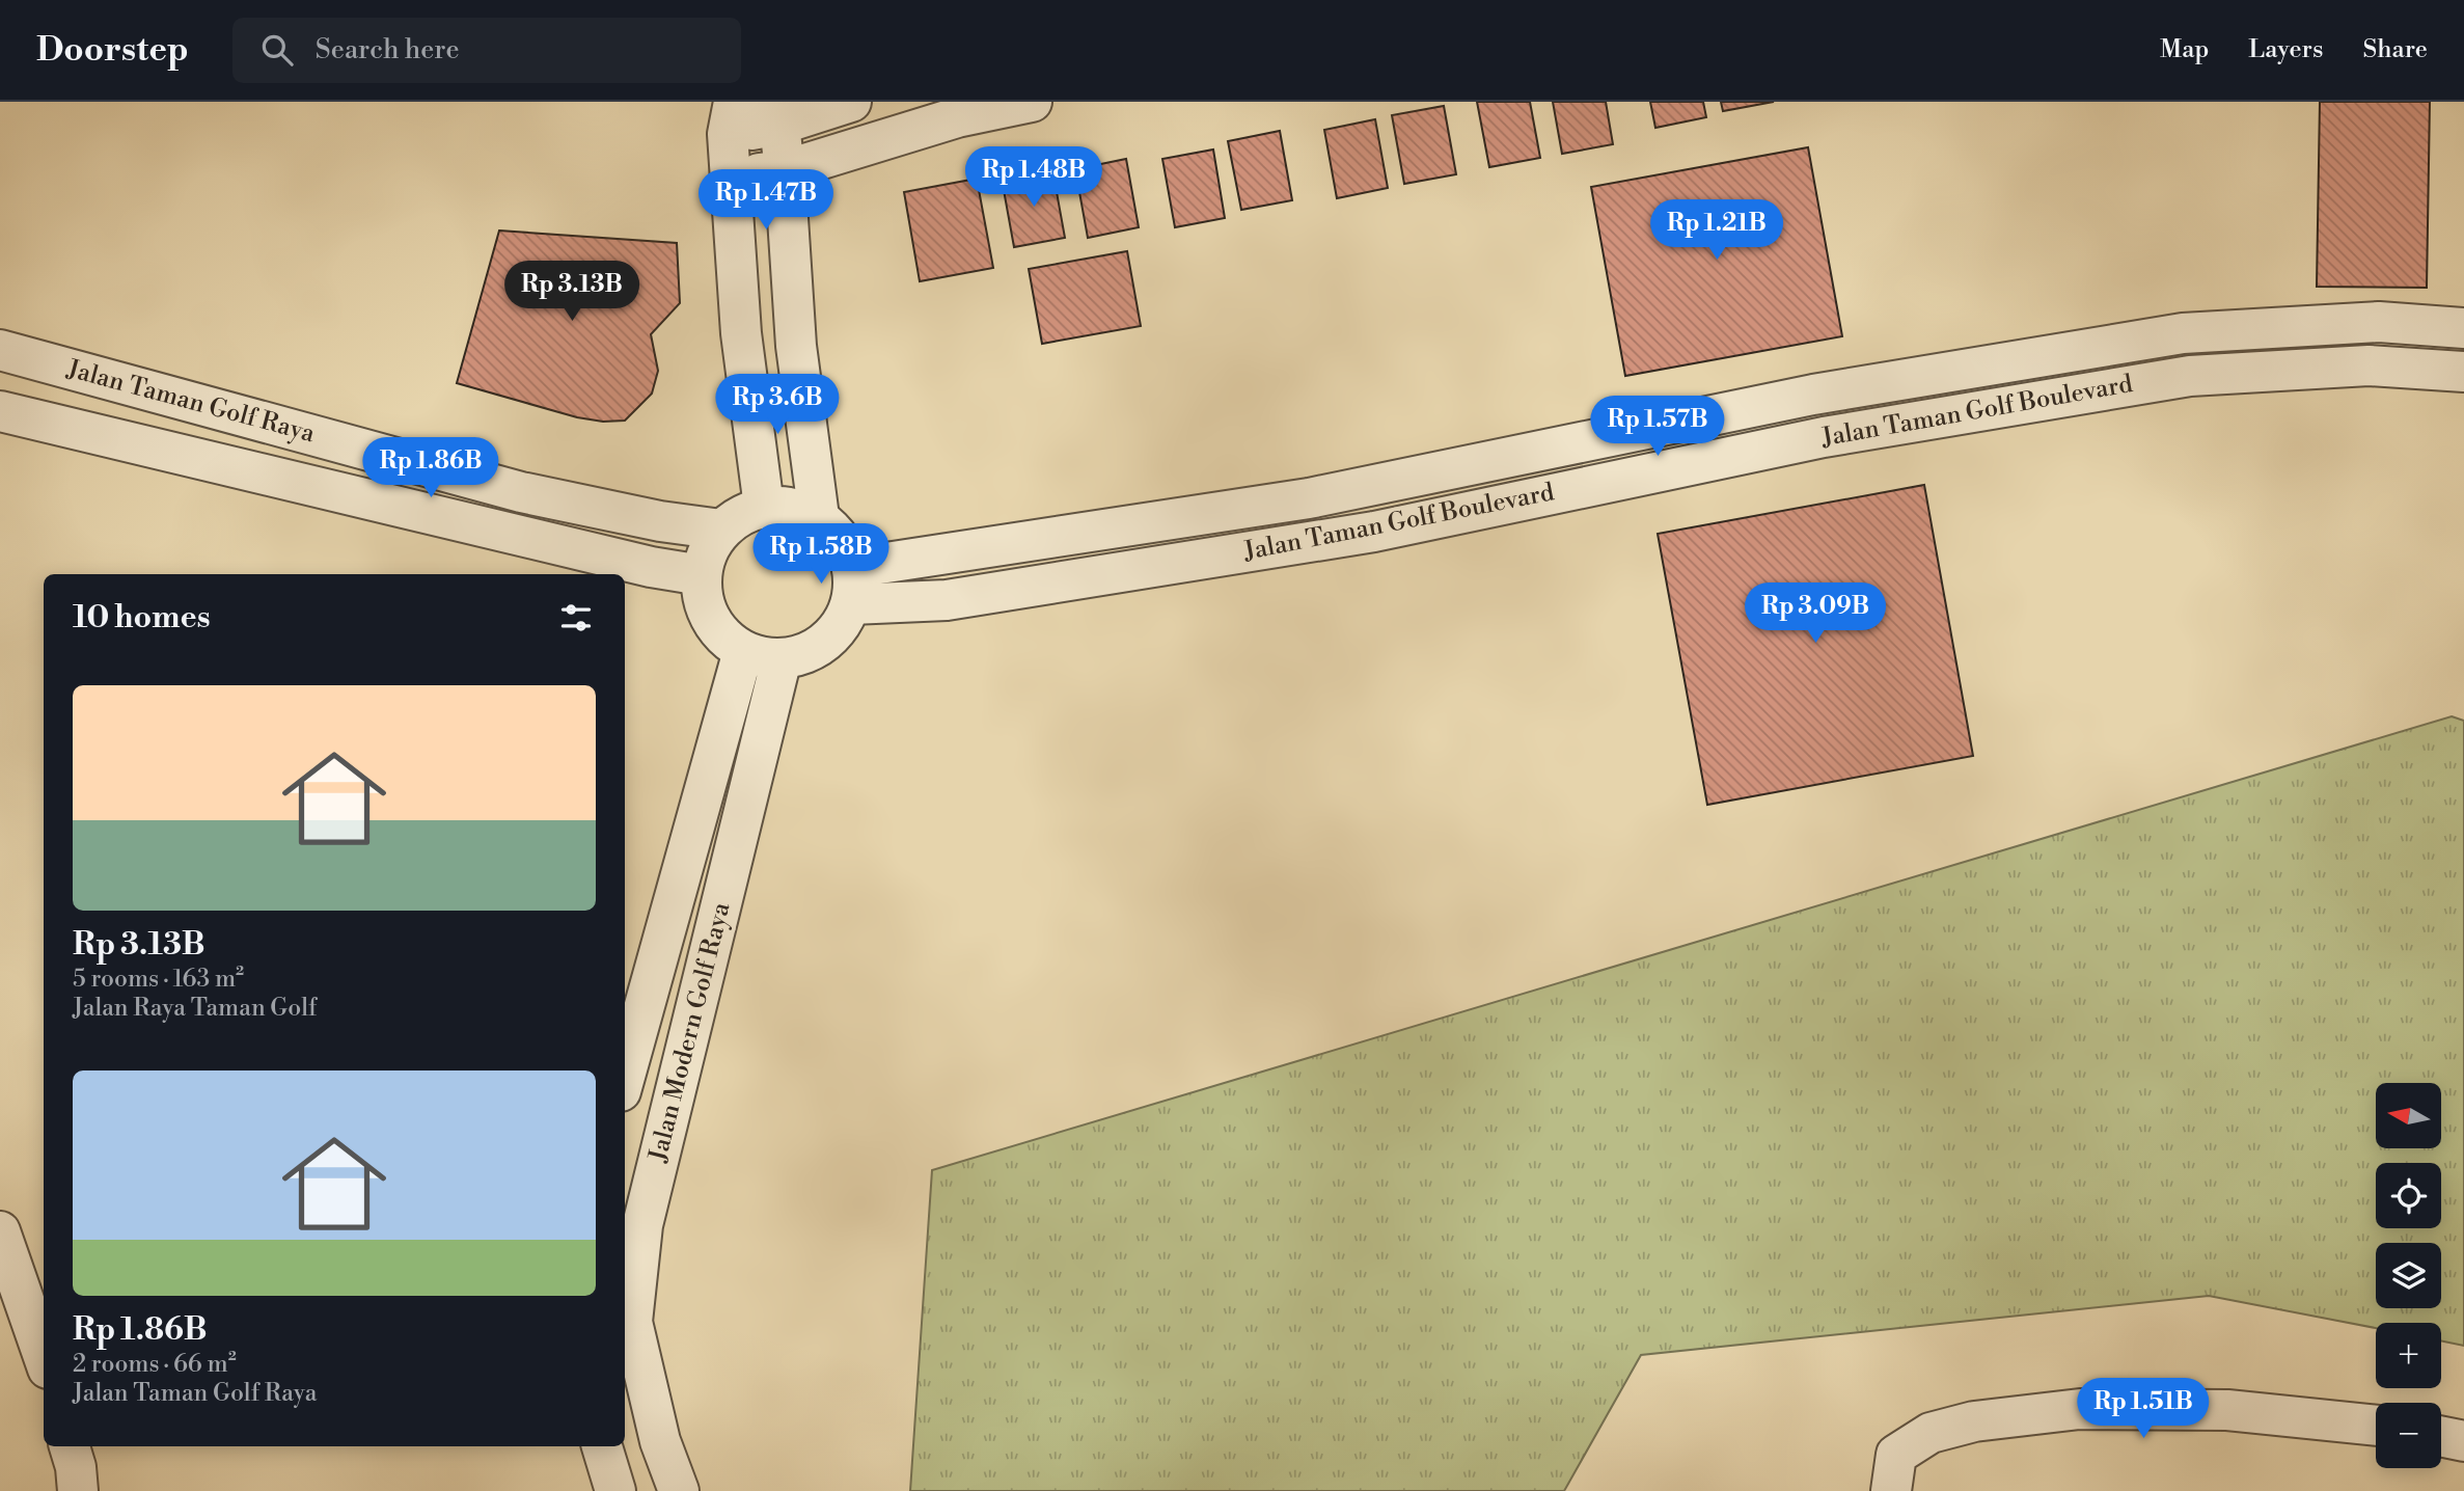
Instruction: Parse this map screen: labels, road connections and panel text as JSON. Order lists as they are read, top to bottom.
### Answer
{
  "streets": {
    "street": ["Jalan Taman Golf Raya", "Jalan Taman Golf Boulevard", "Jalan Modern Golf Raya"]
  },
  "crossings": [
    ["Jalan Taman Golf Raya", "Jalan Taman Golf Boulevard"],
    ["Jalan Taman Golf Raya", "Jalan Modern Golf Raya"],
    ["Jalan Taman Golf Boulevard", "Jalan Modern Golf Raya"]
  ],
  "north": "left",
  "page": {
    "header": "Doorstep",
    "search": "Search here",
    "nav": ["Map", "Layers", "Share"],
    "price": [
      "Rp 1.48B",
      "Rp 1.47B",
      "Rp 1.21B",
      "Rp 3.13B",
      "Rp 3.6B",
      "Rp 1.57B",
      "Rp 1.86B",
      "Rp 1.58B",
      "Rp 3.09B",
      "Rp 1.51B"
    ],
    "heading": "10 homes",
    "list": [
      {
        "name": "Rp 3.13B",
        "note": "5 rooms · 163 m² · Jalan Raya Taman Golf"
      },
      {
        "name": "Rp 1.86B",
        "note": "2 rooms · 66 m² · Jalan Taman Golf Raya"
      }
    ],
    "map_buttons": ["+", "−"]
  }
}
